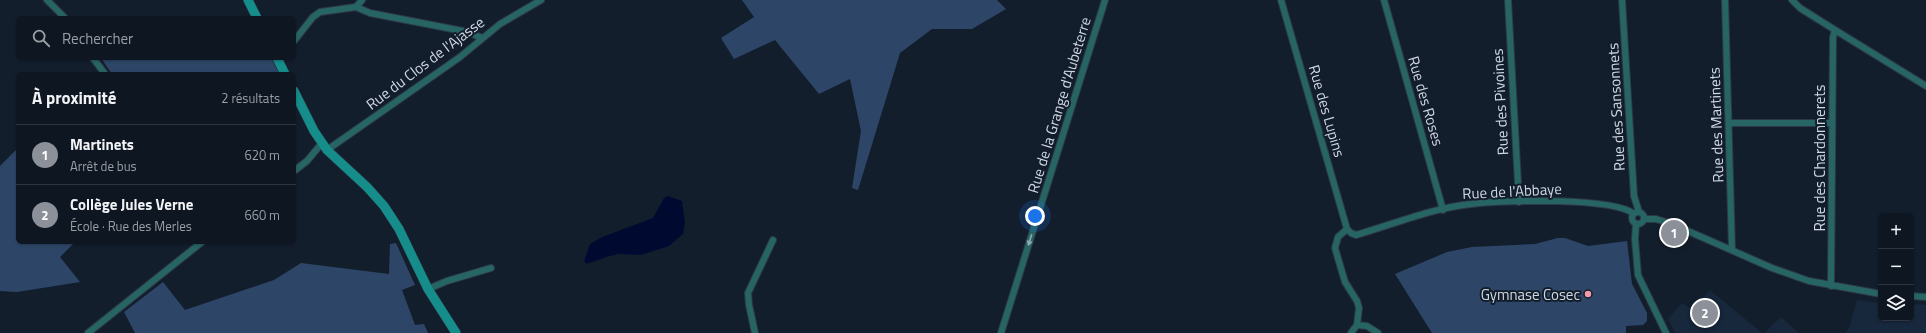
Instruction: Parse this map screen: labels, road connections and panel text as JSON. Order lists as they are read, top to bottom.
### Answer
{
  "streets": {
    "street": [
      "Rue du Clos de l'Ajasse",
      "Rue des Roses",
      "Rue des Pivoines",
      "Rue de la Grange d'Aubeterre",
      "Rue des Sansonnets",
      "Rue des Lupins",
      "Rue des Martinets",
      "Rue des Chardonnerets",
      "Rue de l'Abbaye"
    ]
  },
  "crossings": [
    ["Rue des Roses", "Rue de l'Abbaye"],
    ["Rue des Pivoines", "Rue de l'Abbaye"],
    ["Rue des Sansonnets", "Rue de l'Abbaye"],
    ["Rue des Lupins", "Rue de l'Abbaye"]
  ],
  "one_way": ["Rue de la Grange d'Aubeterre"],
  "places": ["Gymnase Cosec"],
  "page": {
    "search": "Rechercher",
    "heading": ["À proximité", "2 résultats"],
    "list": [
      {
        "mark": "1",
        "name": "Martinets",
        "note": "Arrêt de bus",
        "value": "620 m"
      },
      {
        "mark": "2",
        "name": "Collège Jules Verne",
        "note": "École · Rue des Merles",
        "value": "660 m"
      }
    ],
    "map_buttons": ["+", "−"],
    "pins": ["1", "2"]
  }
}
